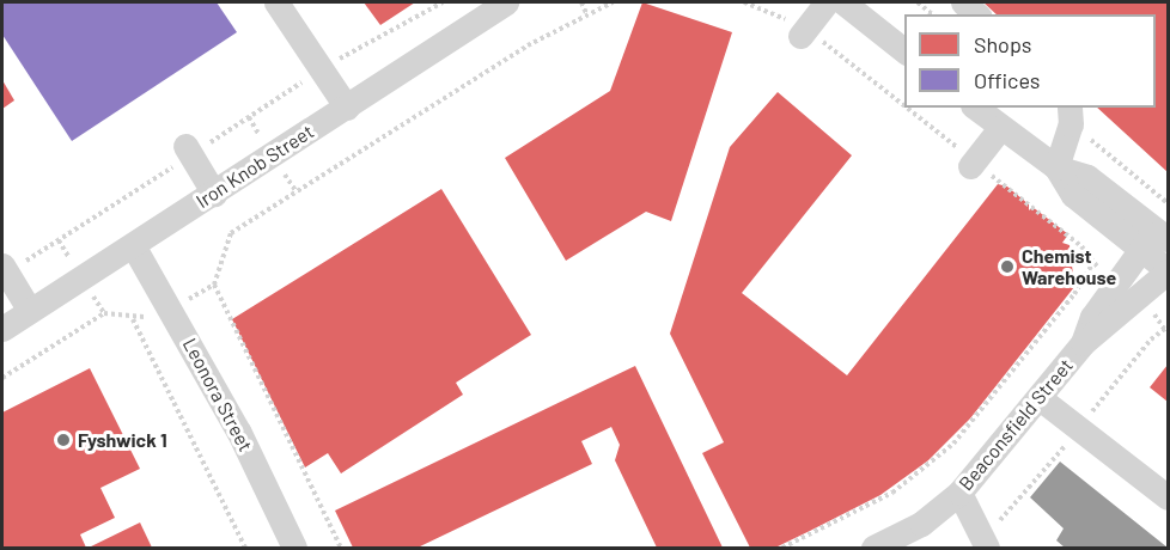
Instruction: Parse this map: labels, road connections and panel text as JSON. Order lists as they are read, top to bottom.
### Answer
{
  "streets": {
    "street": ["Iron Knob Street", "Leonora Street", "Beaconsfield Street"]
  },
  "crossings": [
    ["Iron Knob Street", "Leonora Street"]
  ],
  "places": ["Chemist Warehouse", "Fyshwick 1"],
  "legend": ["Shops", "Offices"]
}
